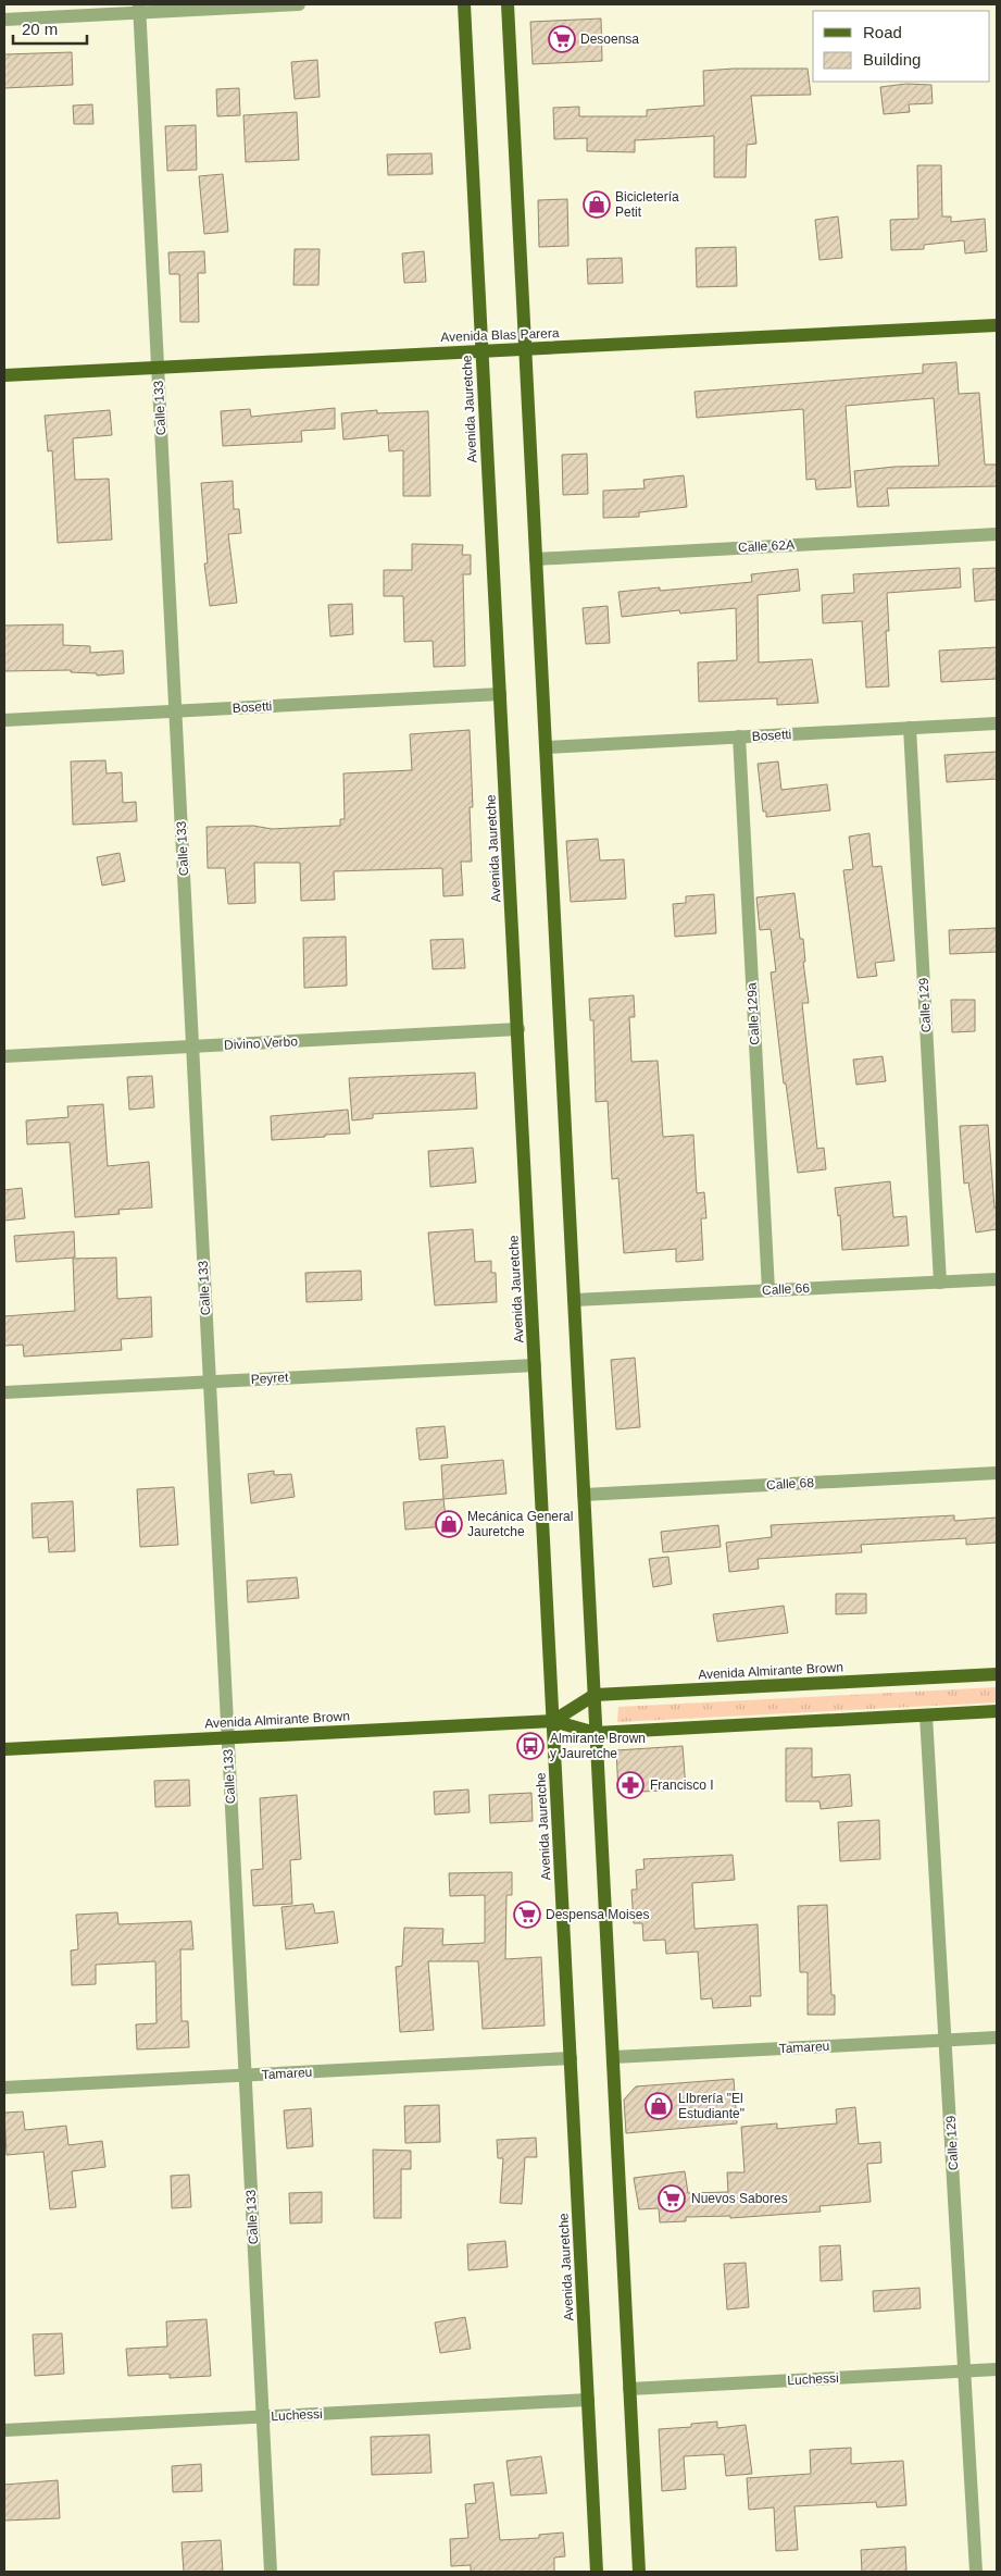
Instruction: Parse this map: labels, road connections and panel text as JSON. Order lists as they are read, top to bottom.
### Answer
{
  "streets": {
    "main road": ["Avenida Blas Parera", "Avenida Jauretche", "Avenida Almirante Brown"],
    "street": [
      "Calle 133",
      "Calle 62A",
      "Bosetti",
      "Calle 129",
      "Calle 129a",
      "Divino Verbo",
      "Calle 66",
      "Peyret",
      "Calle 68",
      "Tamareu",
      "Luchessi"
    ]
  },
  "crossings": [
    ["Avenida Blas Parera", "Calle 133"],
    ["Avenida Blas Parera", "Avenida Jauretche"],
    ["Calle 133", "Bosetti"],
    ["Calle 133", "Divino Verbo"],
    ["Calle 133", "Peyret"],
    ["Calle 133", "Avenida Almirante Brown"],
    ["Calle 133", "Tamareu"],
    ["Calle 133", "Luchessi"],
    ["Avenida Jauretche", "Bosetti"],
    ["Avenida Jauretche", "Divino Verbo"],
    ["Avenida Jauretche", "Peyret"],
    ["Avenida Jauretche", "Avenida Almirante Brown"],
    ["Avenida Jauretche", "Tamareu"],
    ["Avenida Jauretche", "Luchessi"],
    ["Bosetti", "Calle 129"],
    ["Bosetti", "Calle 129a"],
    ["Calle 129", "Calle 66"],
    ["Calle 129", "Avenida Almirante Brown"],
    ["Calle 129", "Tamareu"],
    ["Calle 129", "Luchessi"],
    ["Calle 129a", "Calle 66"]
  ],
  "places": {
    "supermarket": ["Desoensa", "Despensa Moises", "Nuevos Sabores"],
    "shop": ["Bicicletería Petit", "Mecánica General Jauretche", "LIbrería \"El Estudiante\""],
    "bus stop": ["Almirante Brown y Jauretche"],
    "pharmacy": ["Francisco I"]
  },
  "legend": ["Road", "Building"],
  "scale_bar": "20 m"
}
